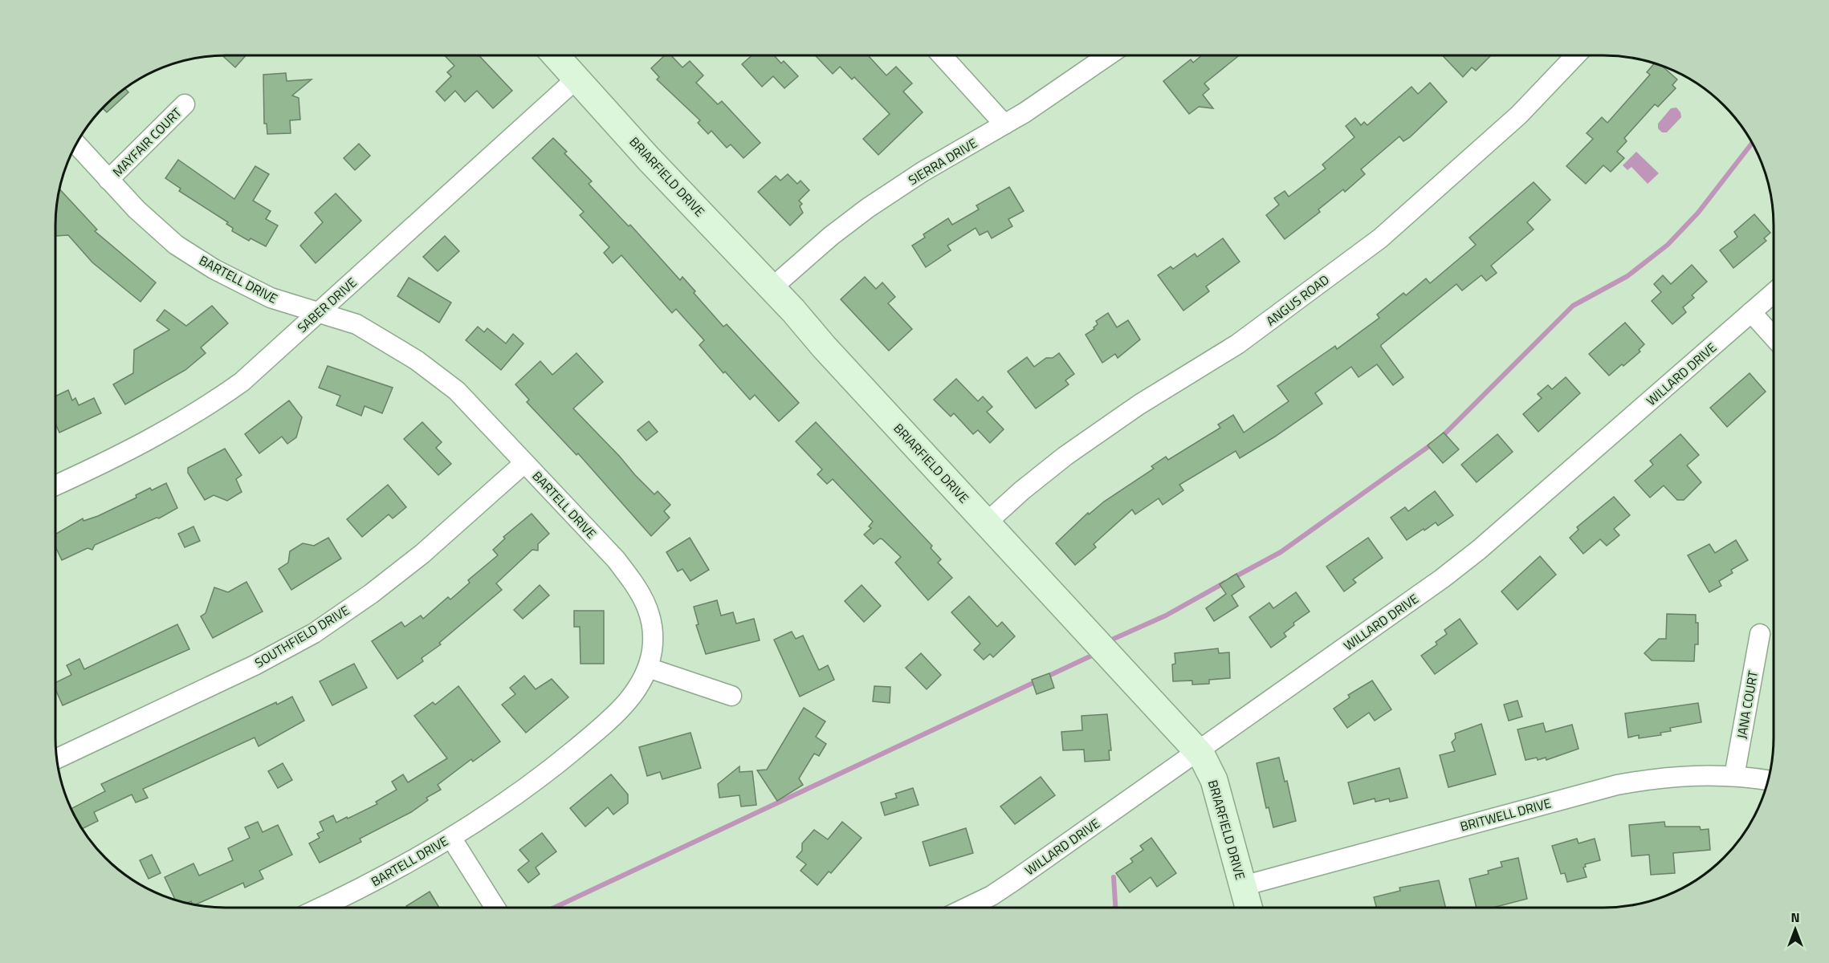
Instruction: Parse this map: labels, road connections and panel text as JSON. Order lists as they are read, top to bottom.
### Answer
{
  "streets": {
    "street": [
      "MAYFAIR COURT",
      "SIERRA DRIVE",
      "BRIARFIELD DRIVE",
      "BARTELL DRIVE",
      "ANGUS ROAD",
      "SABER DRIVE",
      "WILLARD DRIVE",
      "SOUTHFIELD DRIVE",
      "JANA COURT",
      "BRITWELL DRIVE"
    ]
  },
  "crossings": [
    ["MAYFAIR COURT", "BARTELL DRIVE"],
    ["SIERRA DRIVE", "BRIARFIELD DRIVE"],
    ["BRIARFIELD DRIVE", "ANGUS ROAD"],
    ["BRIARFIELD DRIVE", "SABER DRIVE"],
    ["BRIARFIELD DRIVE", "WILLARD DRIVE"],
    ["BRIARFIELD DRIVE", "BRITWELL DRIVE"],
    ["BARTELL DRIVE", "SABER DRIVE"],
    ["BARTELL DRIVE", "SOUTHFIELD DRIVE"],
    ["JANA COURT", "BRITWELL DRIVE"]
  ],
  "north": "top"
}
